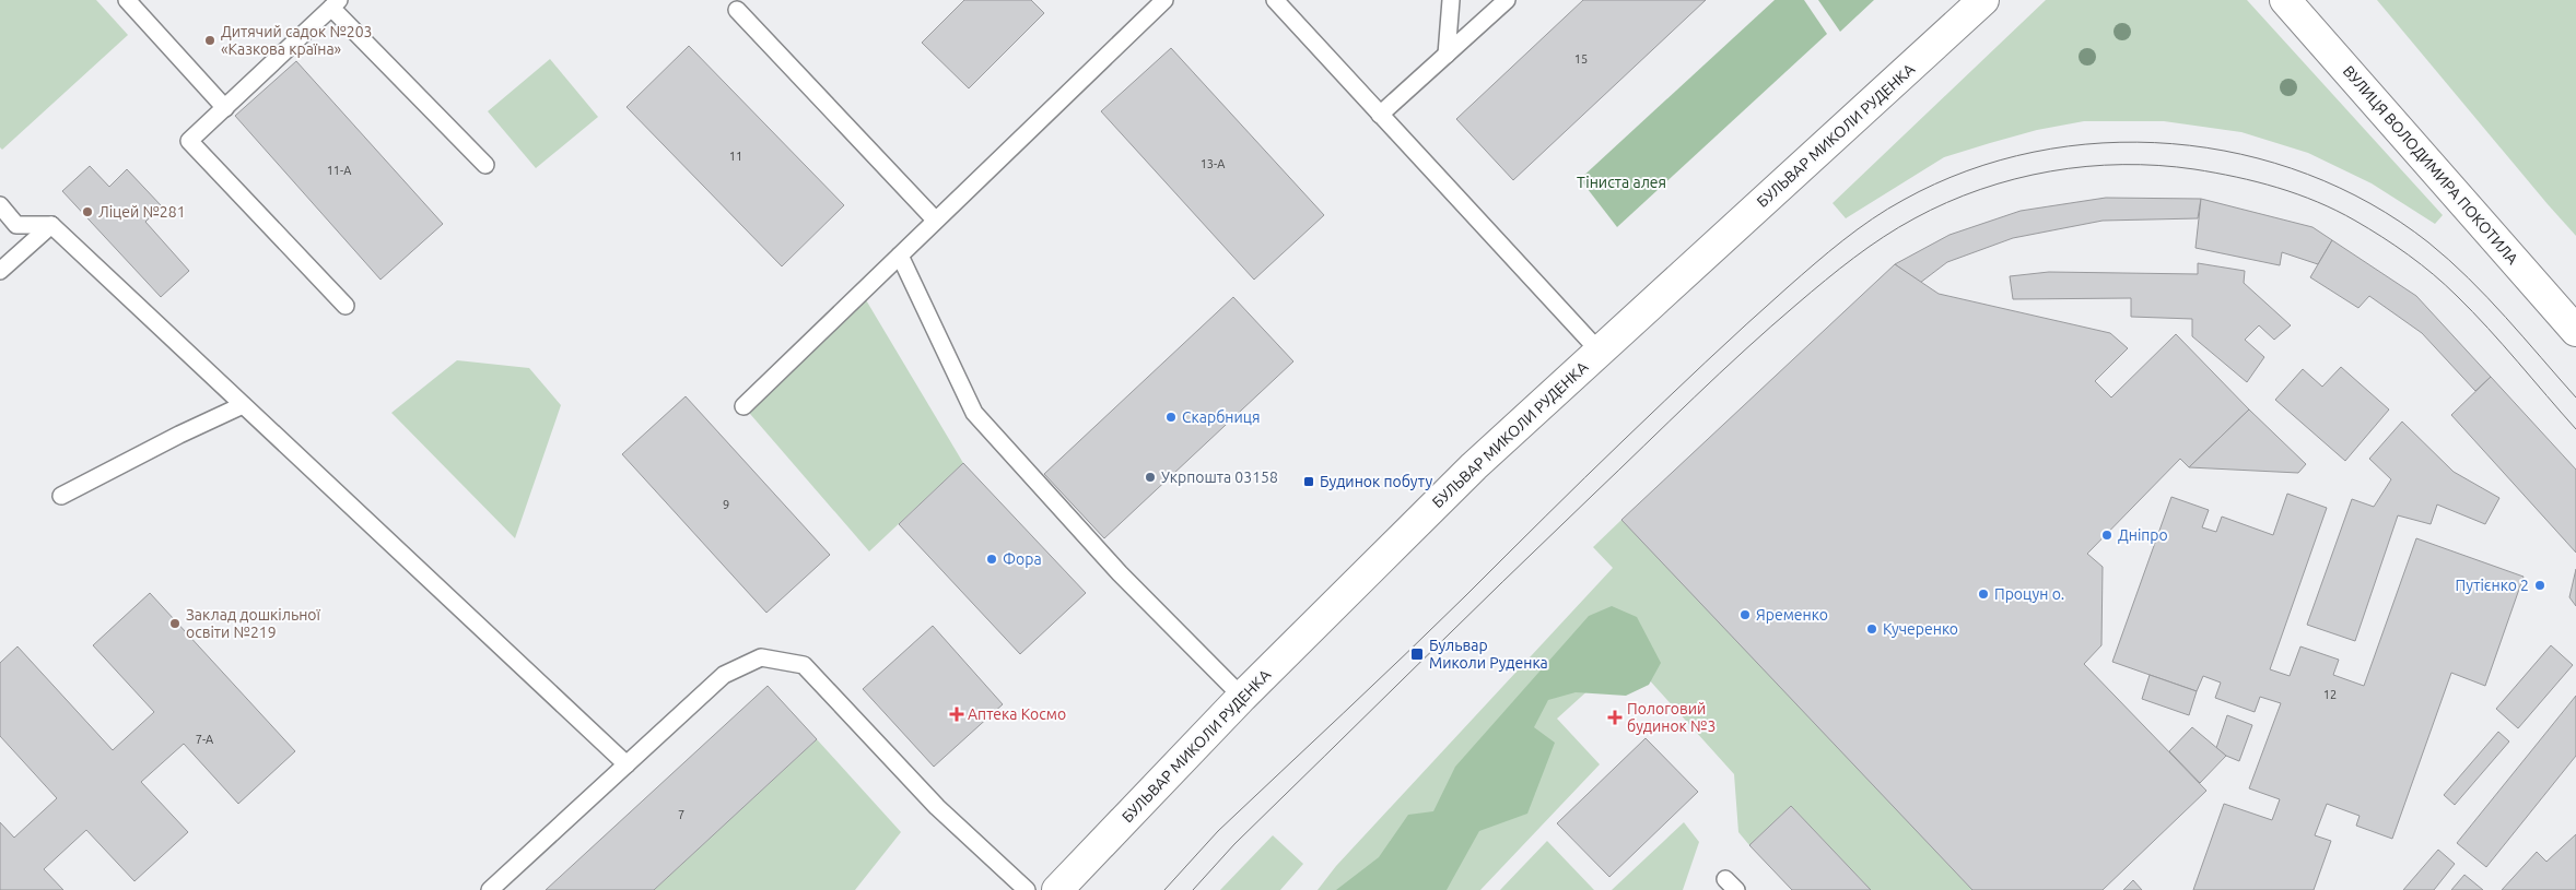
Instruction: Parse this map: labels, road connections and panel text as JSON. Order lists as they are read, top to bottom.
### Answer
{
  "streets": {
    "street": ["БУЛЬВАР МИКОЛИ РУДЕНКА", "ВУЛИЦЯ ВОЛОДИМИРА ПОКОТИЛА"]
  },
  "parks": ["Тіниста алея"],
  "places": {
    "other": [
      "Дитячий садок №203 «Казкова країна»",
      "Ліцей №281",
      "Скарбниця",
      "Укрпошта 03158",
      "Дніпро",
      "Фора",
      "Путієнко 2",
      "Процун о.",
      "Яременко",
      "Заклад дошкільної освіти №219",
      "Кучеренко"
    ],
    "transit": ["Будинок побуту", "Бульвар Миколи Руденка"],
    "health": ["Аптека Космо", "Пологовий будинок №3"]
  },
  "house_numbers": [
    "15",
    "11",
    "13-А",
    "11-А",
    "9",
    "12",
    "7-А",
    "7"
  ]
}
